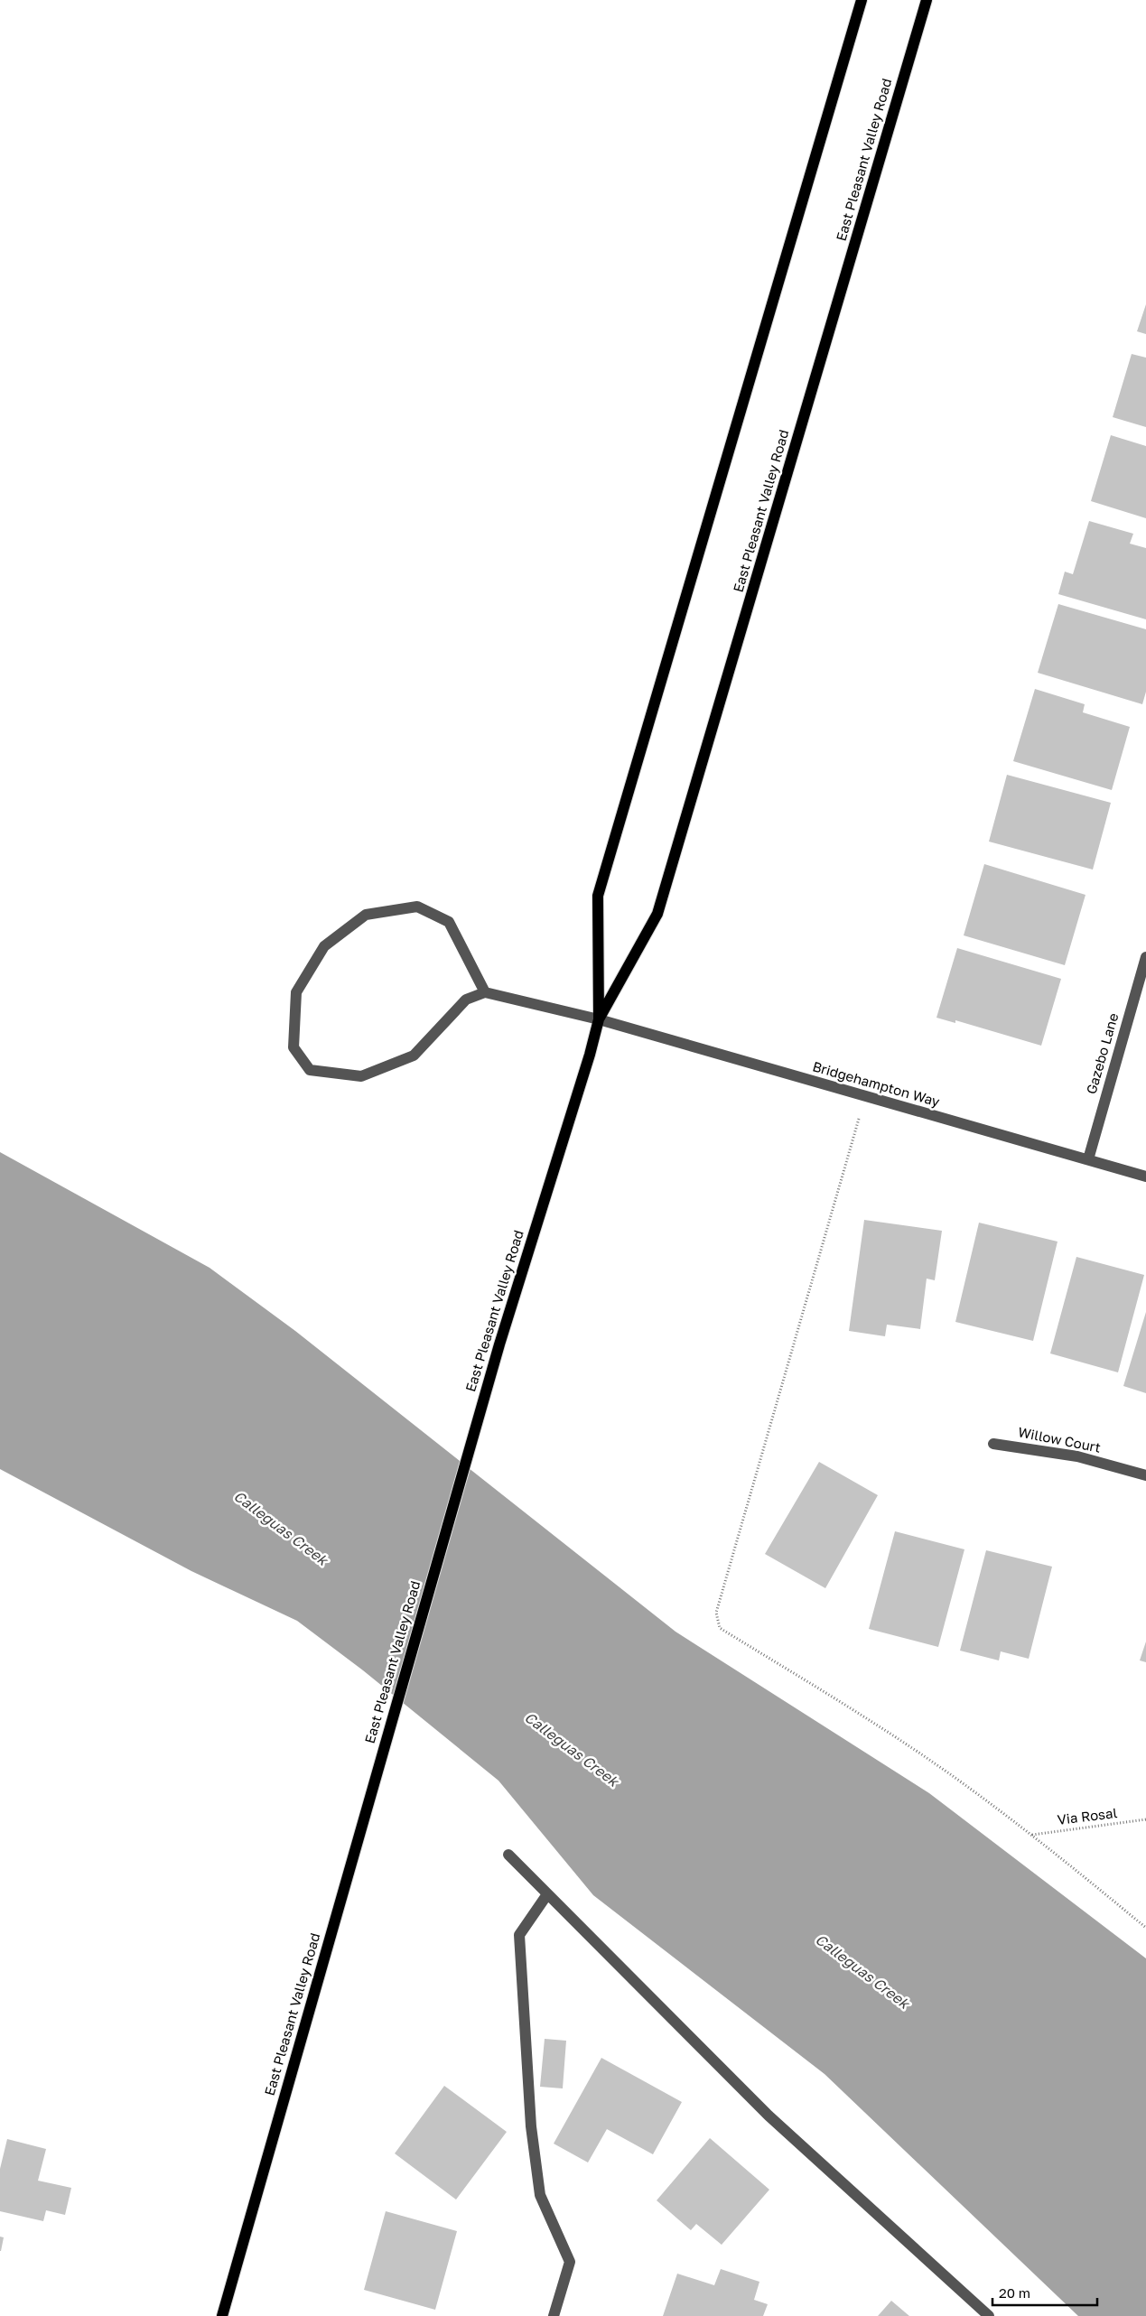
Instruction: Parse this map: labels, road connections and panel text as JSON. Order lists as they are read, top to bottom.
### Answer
{
  "streets": {
    "main road": ["East Pleasant Valley Road"],
    "street": ["Gazebo Lane", "Bridgehampton Way", "Willow Court"],
    "path": ["Via Rosal"]
  },
  "crossings": [
    ["East Pleasant Valley Road", "Bridgehampton Way"],
    ["Gazebo Lane", "Bridgehampton Way"]
  ],
  "water": ["Calleguas Creek"],
  "scale_bar": "20 m"
}
